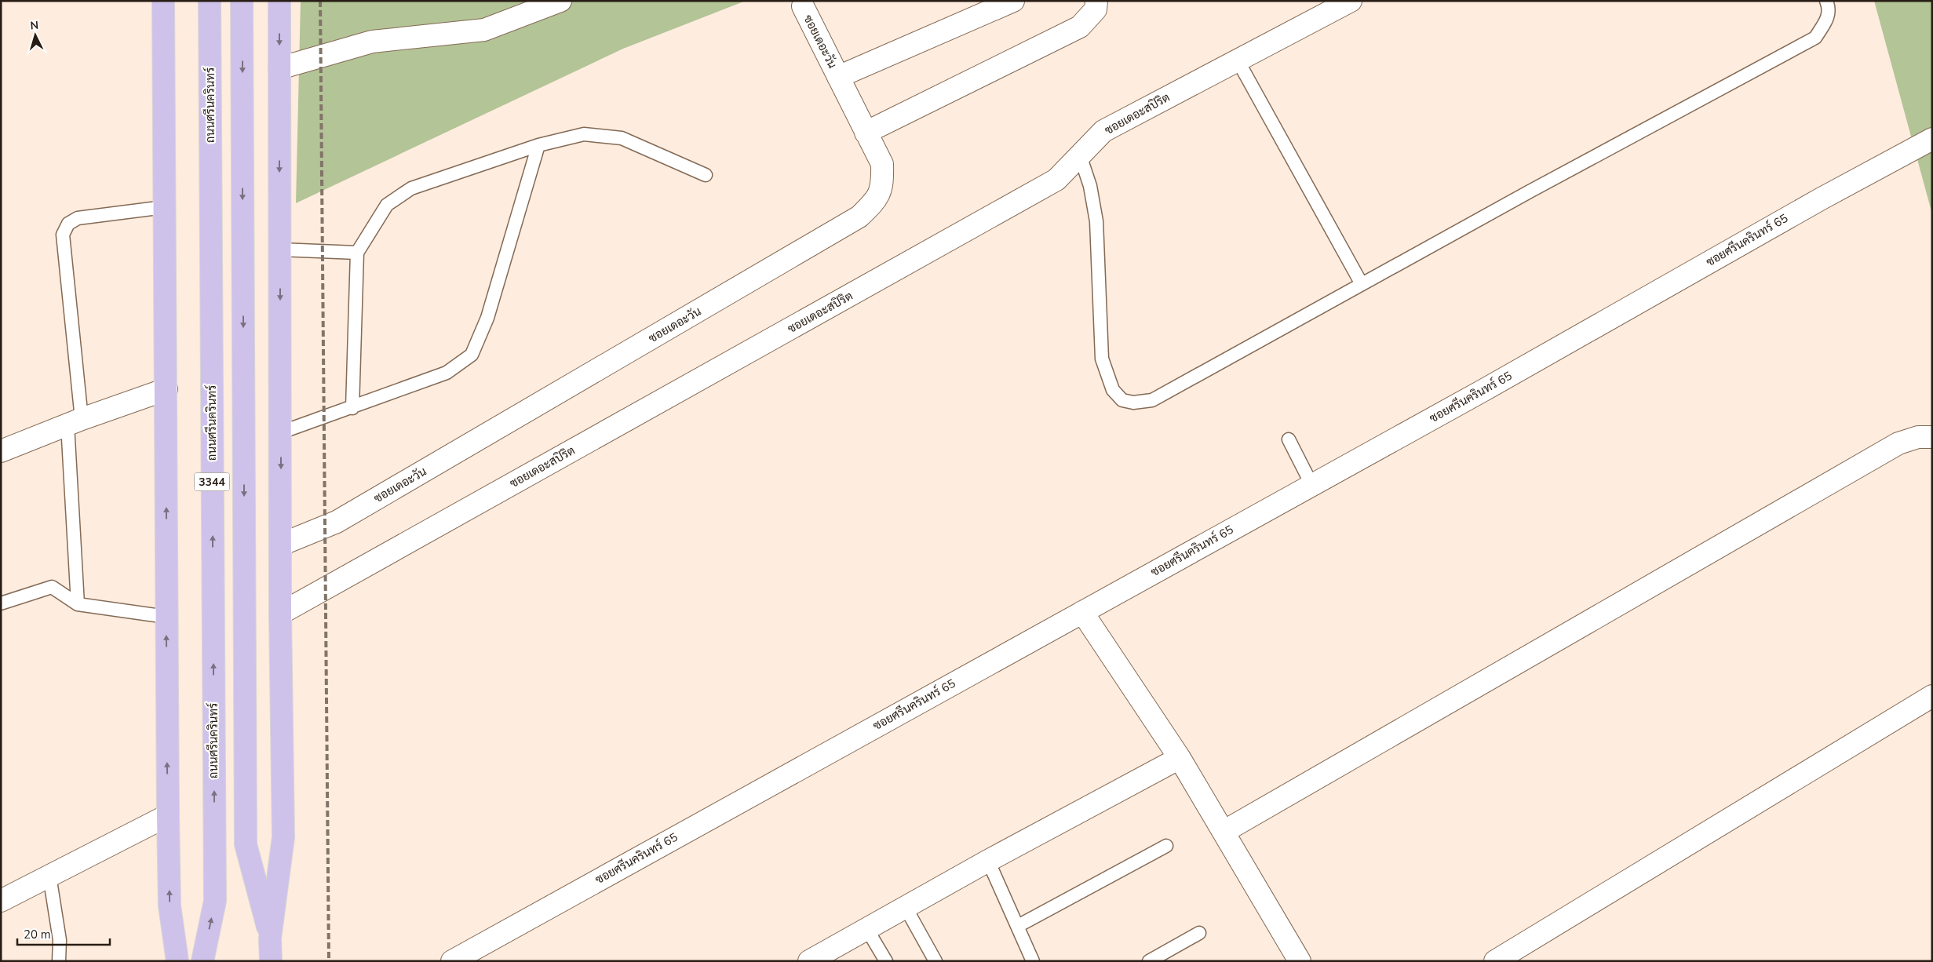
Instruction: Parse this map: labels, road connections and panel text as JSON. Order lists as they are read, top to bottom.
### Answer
{
  "streets": {
    "main road": ["ถนนศรีนครินทร์", "3344"],
    "street": ["ซอยเดอะวัน", "ซอยเดอะสปิริต", "ซอยศรีนครินทร์ 65"]
  },
  "crossings": [
    ["ซอยเดอะวัน", "3344"],
    ["ซอยเดอะสปิริต", "3344"]
  ],
  "scale_bar": "20 m",
  "north": "top"
}
